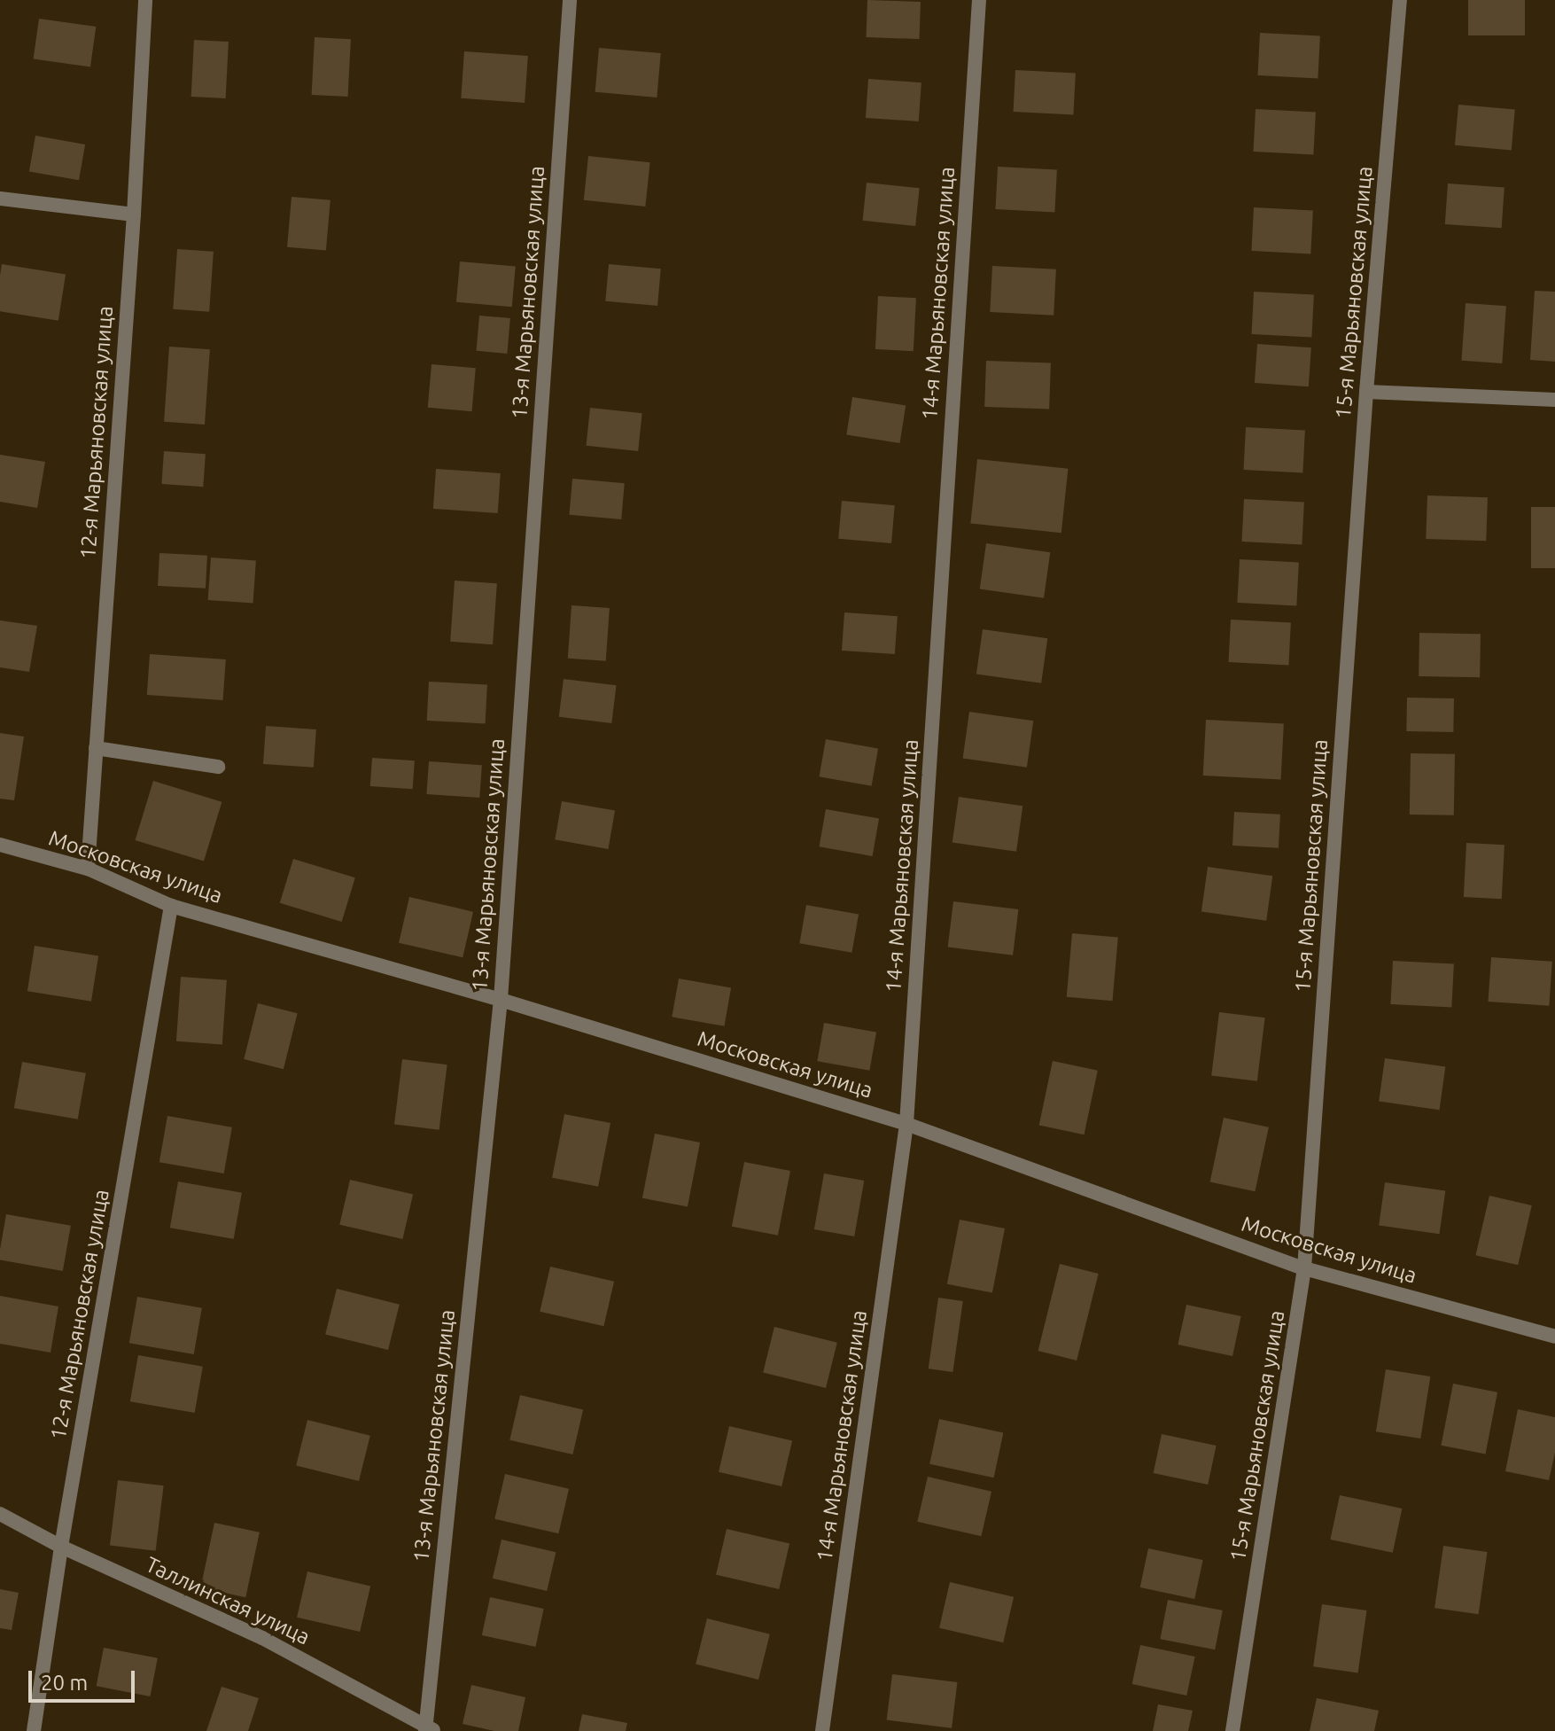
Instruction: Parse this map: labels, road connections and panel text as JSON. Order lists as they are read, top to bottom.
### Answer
{
  "streets": {
    "street": [
      "13-я Марьяновская улица",
      "15-я Марьяновская улица",
      "14-я Марьяновская улица",
      "12-я Марьяновская улица",
      "Московская улица",
      "Таллинская улица"
    ]
  },
  "crossings": [
    ["13-я Марьяновская улица", "Московская улица"],
    ["13-я Марьяновская улица", "Таллинская улица"],
    ["15-я Марьяновская улица", "Московская улица"],
    ["14-я Марьяновская улица", "Московская улица"],
    ["12-я Марьяновская улица", "Московская улица"],
    ["12-я Марьяновская улица", "Таллинская улица"]
  ],
  "scale_bar": "20 m"
}
